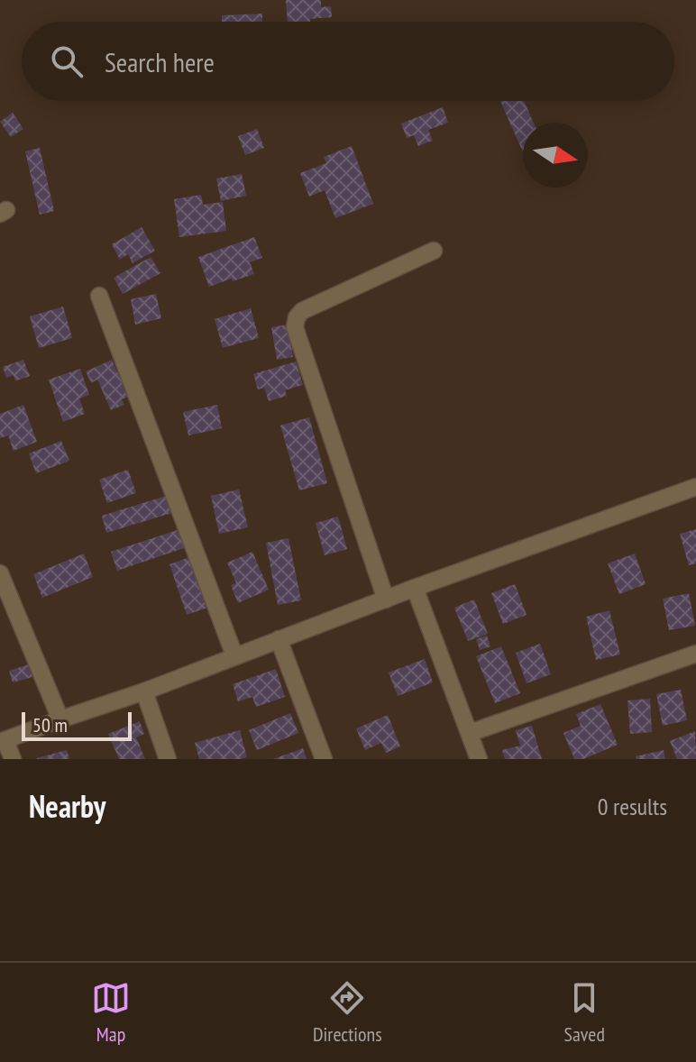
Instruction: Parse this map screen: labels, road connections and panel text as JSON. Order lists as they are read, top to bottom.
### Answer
{
  "scale_bar": "50 m",
  "north": "right",
  "page": {
    "search": "Search here",
    "scale": "50 m",
    "heading": ["Nearby", "0 results"],
    "nav": ["Map", "Directions", "Saved"]
  }
}
